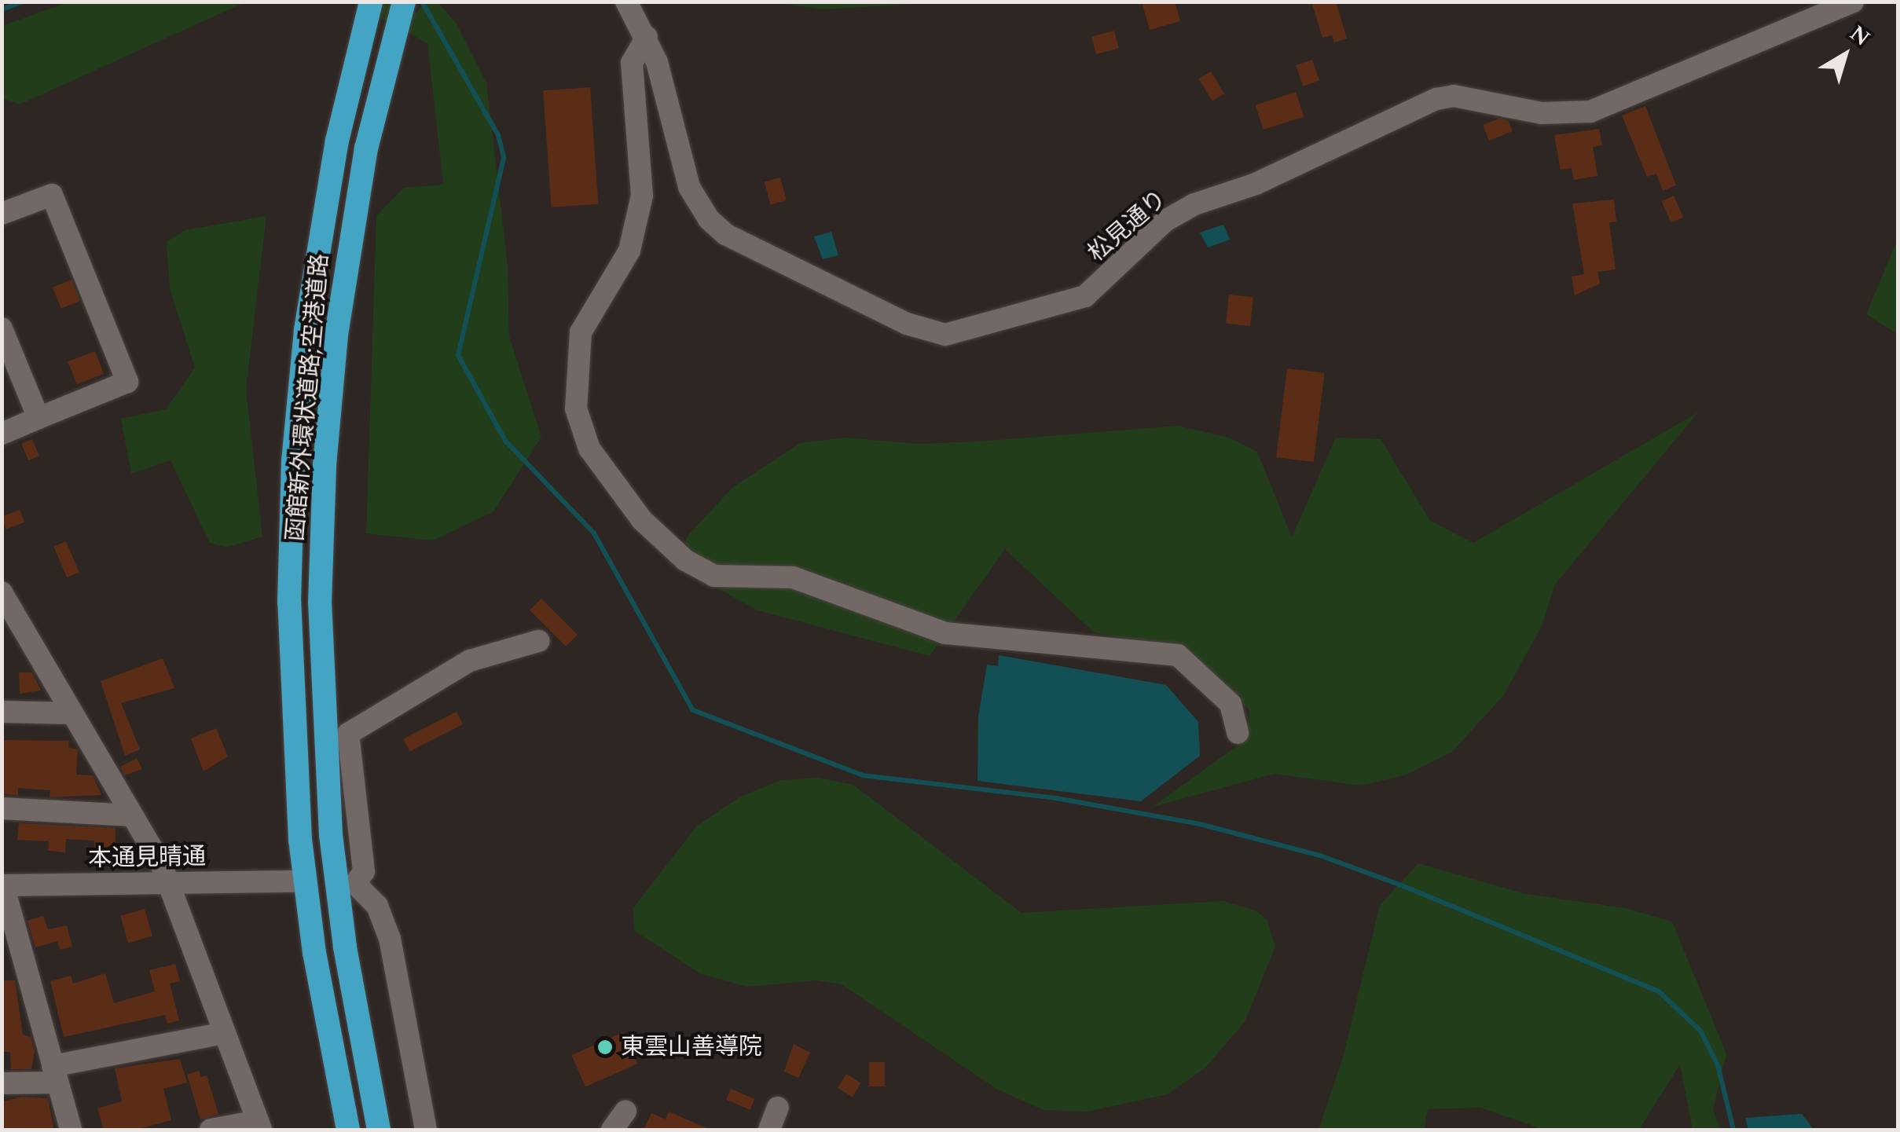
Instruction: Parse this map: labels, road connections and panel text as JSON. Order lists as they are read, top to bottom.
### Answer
{
  "streets": {
    "highway": ["函館新外環状道路;空港道路"],
    "street": ["松見通り", "本通見晴通"]
  },
  "places": ["東雲山善導院"],
  "north": "top right"
}
